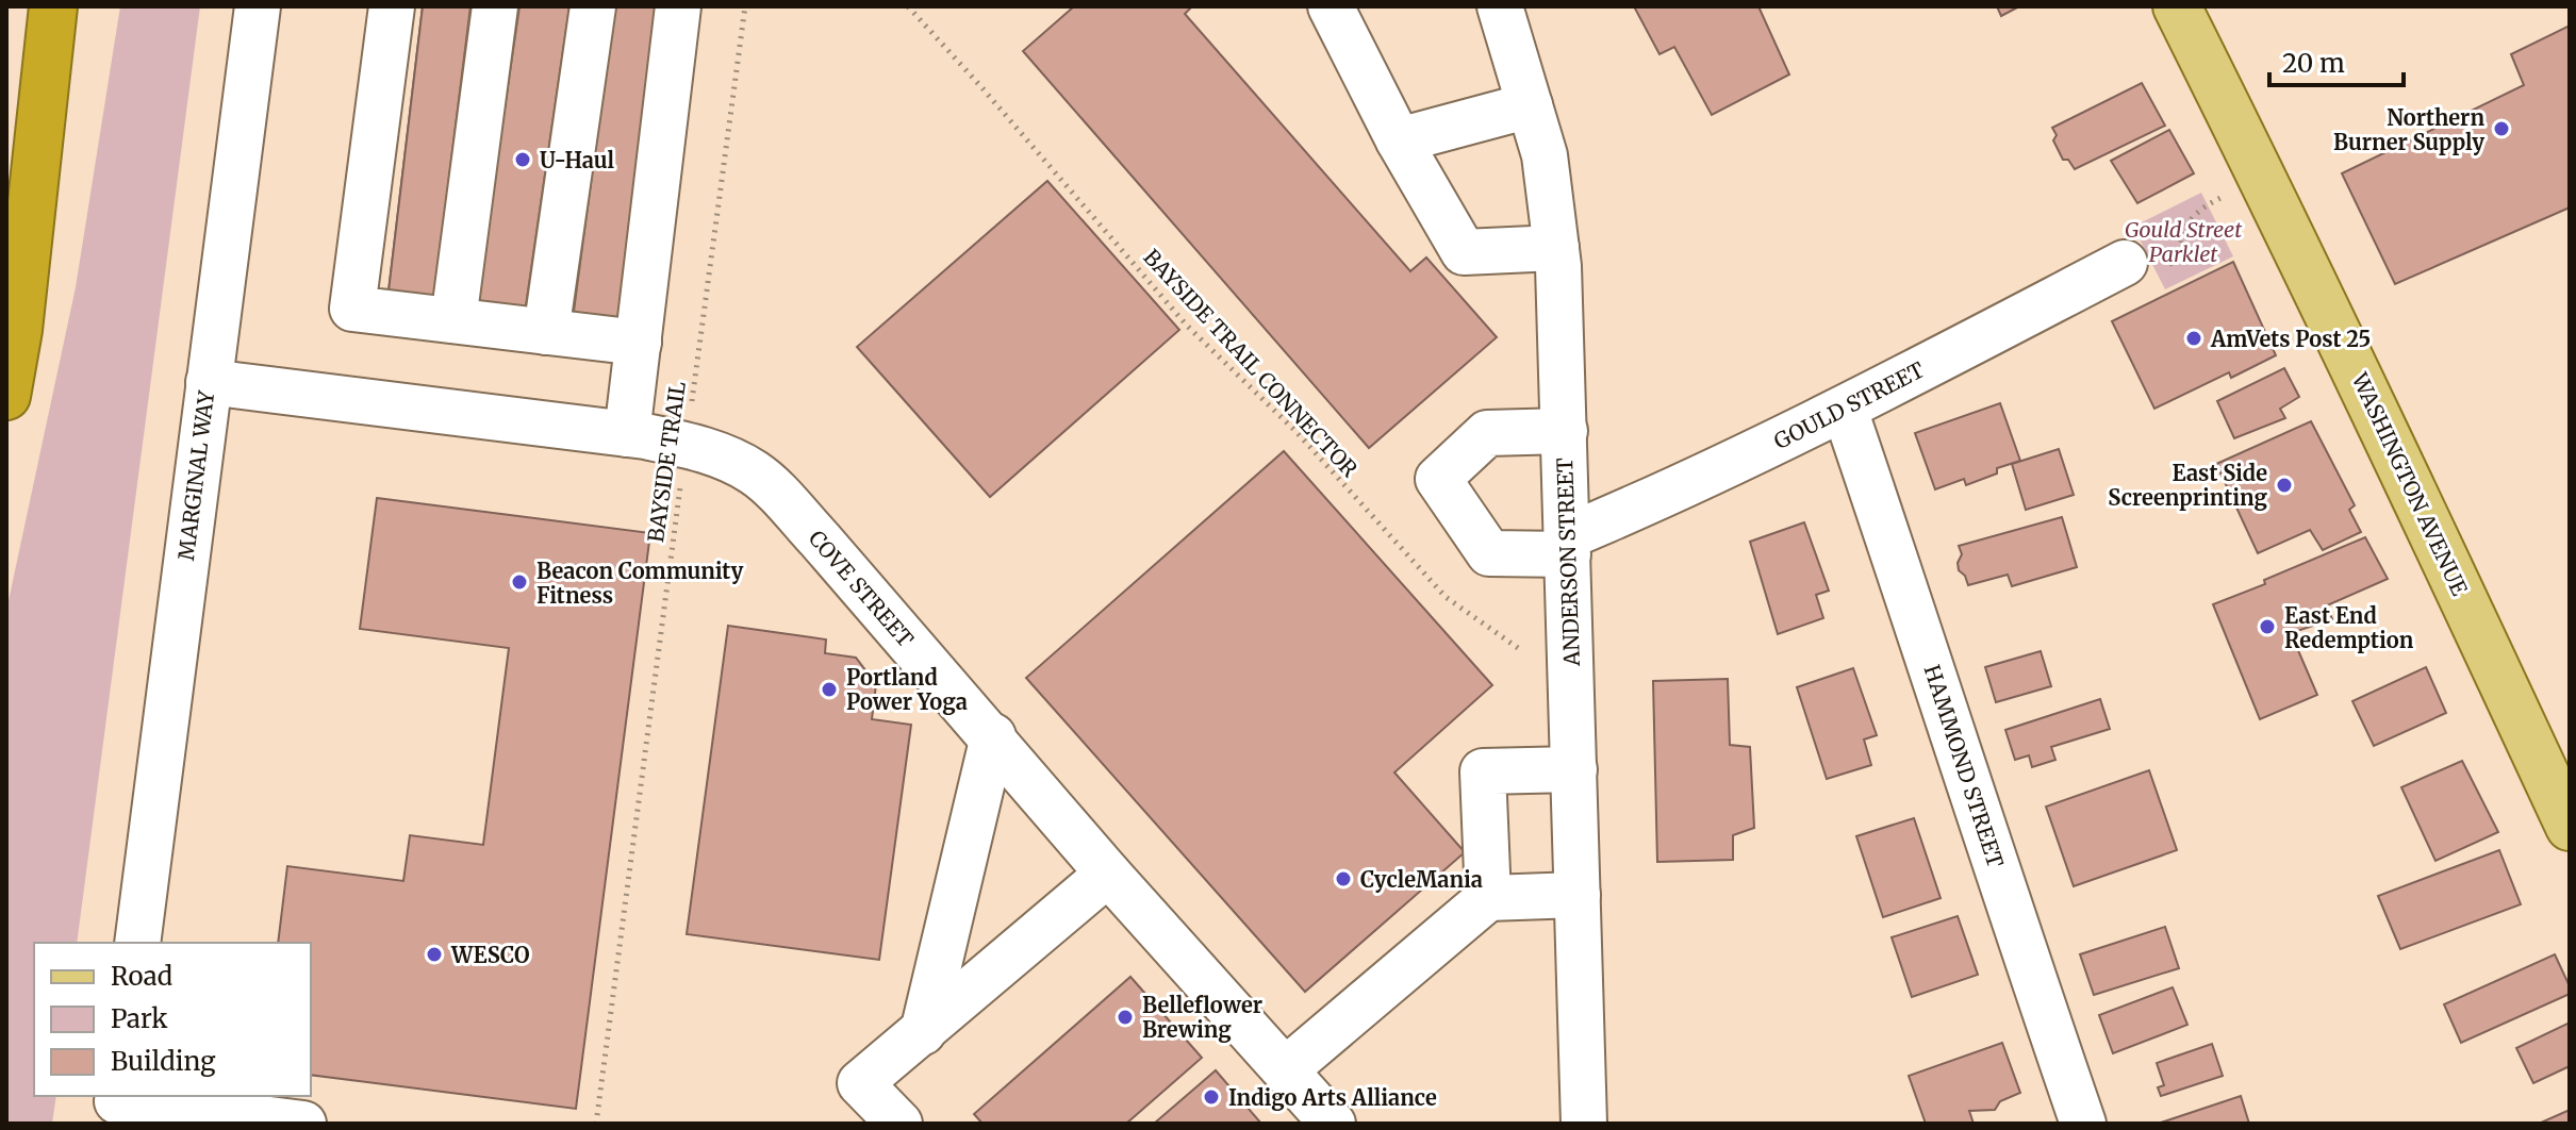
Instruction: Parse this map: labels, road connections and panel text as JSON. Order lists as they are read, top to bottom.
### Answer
{
  "streets": {
    "main road": ["WASHINGTON AVENUE"],
    "street": [
      "GOULD STREET",
      "MARGINAL WAY",
      "ANDERSON STREET",
      "COVE STREET",
      "HAMMOND STREET"
    ],
    "path": ["BAYSIDE TRAIL CONNECTOR", "BAYSIDE TRAIL"]
  },
  "crossings": [
    ["GOULD STREET", "ANDERSON STREET"],
    ["GOULD STREET", "HAMMOND STREET"],
    ["BAYSIDE TRAIL", "COVE STREET"],
    ["MARGINAL WAY", "COVE STREET"]
  ],
  "parks": ["Gould Street Parklet"],
  "places": [
    "Northern Burner Supply",
    "U-Haul",
    "AmVets Post 25",
    "East Side Screenprinting",
    "Beacon Community Fitness",
    "East End Redemption",
    "Portland Power Yoga",
    "CycleMania",
    "WESCO",
    "Belleflower Brewing",
    "Indigo Arts Alliance"
  ],
  "legend": ["Road", "Park", "Building"],
  "scale_bar": "20 m"
}
